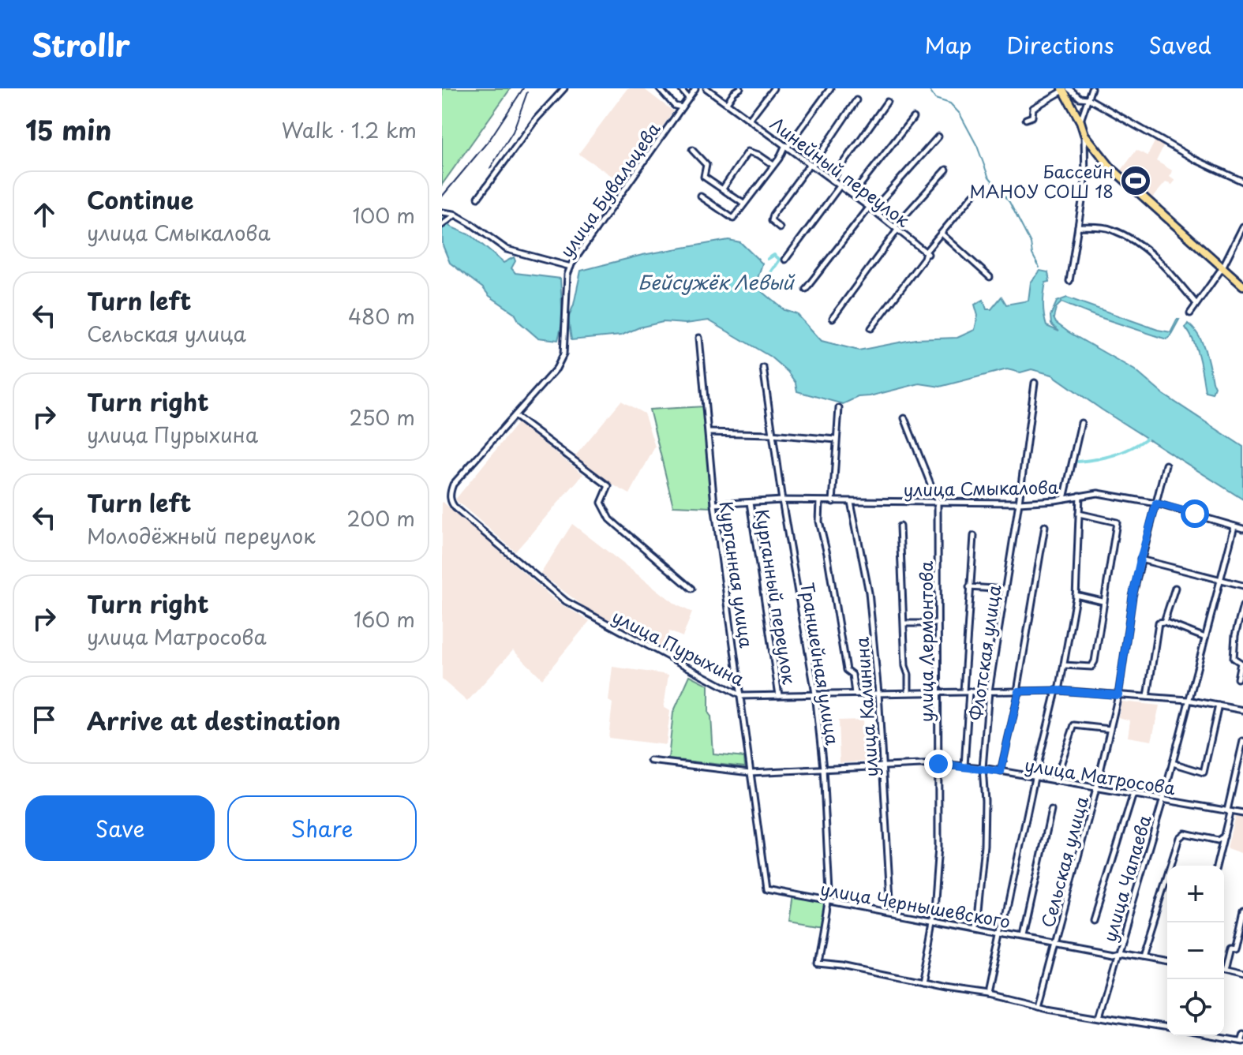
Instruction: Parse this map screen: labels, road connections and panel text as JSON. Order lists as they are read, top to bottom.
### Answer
{
  "streets": {
    "street": [
      "Линейный переулок",
      "улица Бувальцева",
      "улица Смыкалова",
      "Курганная улица",
      "Курганный переулок",
      "улица Лермонтова",
      "улица Пурыхина",
      "Флотская улица",
      "Траншейная улица",
      "улица Калинина",
      "улица Матросова",
      "Сельская улица",
      "улица Чапаева",
      "улица Чернышевского"
    ]
  },
  "crossings": [
    ["улица Бувальцева", "улица Пурыхина"],
    ["улица Смыкалова", "Курганная улица"],
    ["улица Смыкалова", "Курганный переулок"],
    ["улица Смыкалова", "улица Лермонтова"],
    ["улица Смыкалова", "Флотская улица"],
    ["улица Смыкалова", "Траншейная улица"],
    ["улица Смыкалова", "улица Калинина"],
    ["улица Смыкалова", "Сельская улица"],
    ["улица Смыкалова", "улица Чапаева"],
    ["Курганная улица", "улица Пурыхина"],
    ["Курганная улица", "улица Матросова"],
    ["Курганная улица", "улица Чернышевского"],
    ["Курганный переулок", "улица Пурыхина"],
    ["улица Лермонтова", "улица Пурыхина"],
    ["улица Лермонтова", "Траншейная улица"],
    ["улица Лермонтова", "улица Матросова"],
    ["улица Лермонтова", "улица Чернышевского"],
    ["улица Пурыхина", "Флотская улица"],
    ["улица Пурыхина", "Траншейная улица"],
    ["улица Пурыхина", "улица Калинина"],
    ["улица Пурыхина", "Сельская улица"],
    ["улица Пурыхина", "улица Чапаева"],
    ["Флотская улица", "улица Матросова"],
    ["Флотская улица", "улица Чернышевского"],
    ["Траншейная улица", "улица Матросова"],
    ["Траншейная улица", "улица Чернышевского"],
    ["улица Калинина", "улица Матросова"],
    ["улица Калинина", "улица Чернышевского"],
    ["улица Матросова", "Сельская улица"],
    ["улица Матросова", "улица Чапаева"],
    ["Сельская улица", "улица Чернышевского"],
    ["улица Чапаева", "улица Чернышевского"]
  ],
  "water": ["Бейсужёк Левый"],
  "places": {
    "sports": ["Бассейн МАНОУ СОШ 18"]
  },
  "page": {
    "header": "Strollr",
    "nav": ["Map", "Directions", "Saved"],
    "heading": ["15 min", "Walk · 1.2 km"],
    "list": [
      ["Continue", "улица Смыкалова", "100 m"],
      ["Turn left", "Сельская улица", "480 m"],
      ["Turn right", "улица Пурыхина", "250 m"],
      ["Turn left", "Молодёжный переулок", "200 m"],
      ["Turn right", "улица Матросова", "160 m"],
      "Arrive at destination"
    ],
    "buttons": ["Save", "Share"],
    "map_buttons": ["+", "−"]
  }
}
